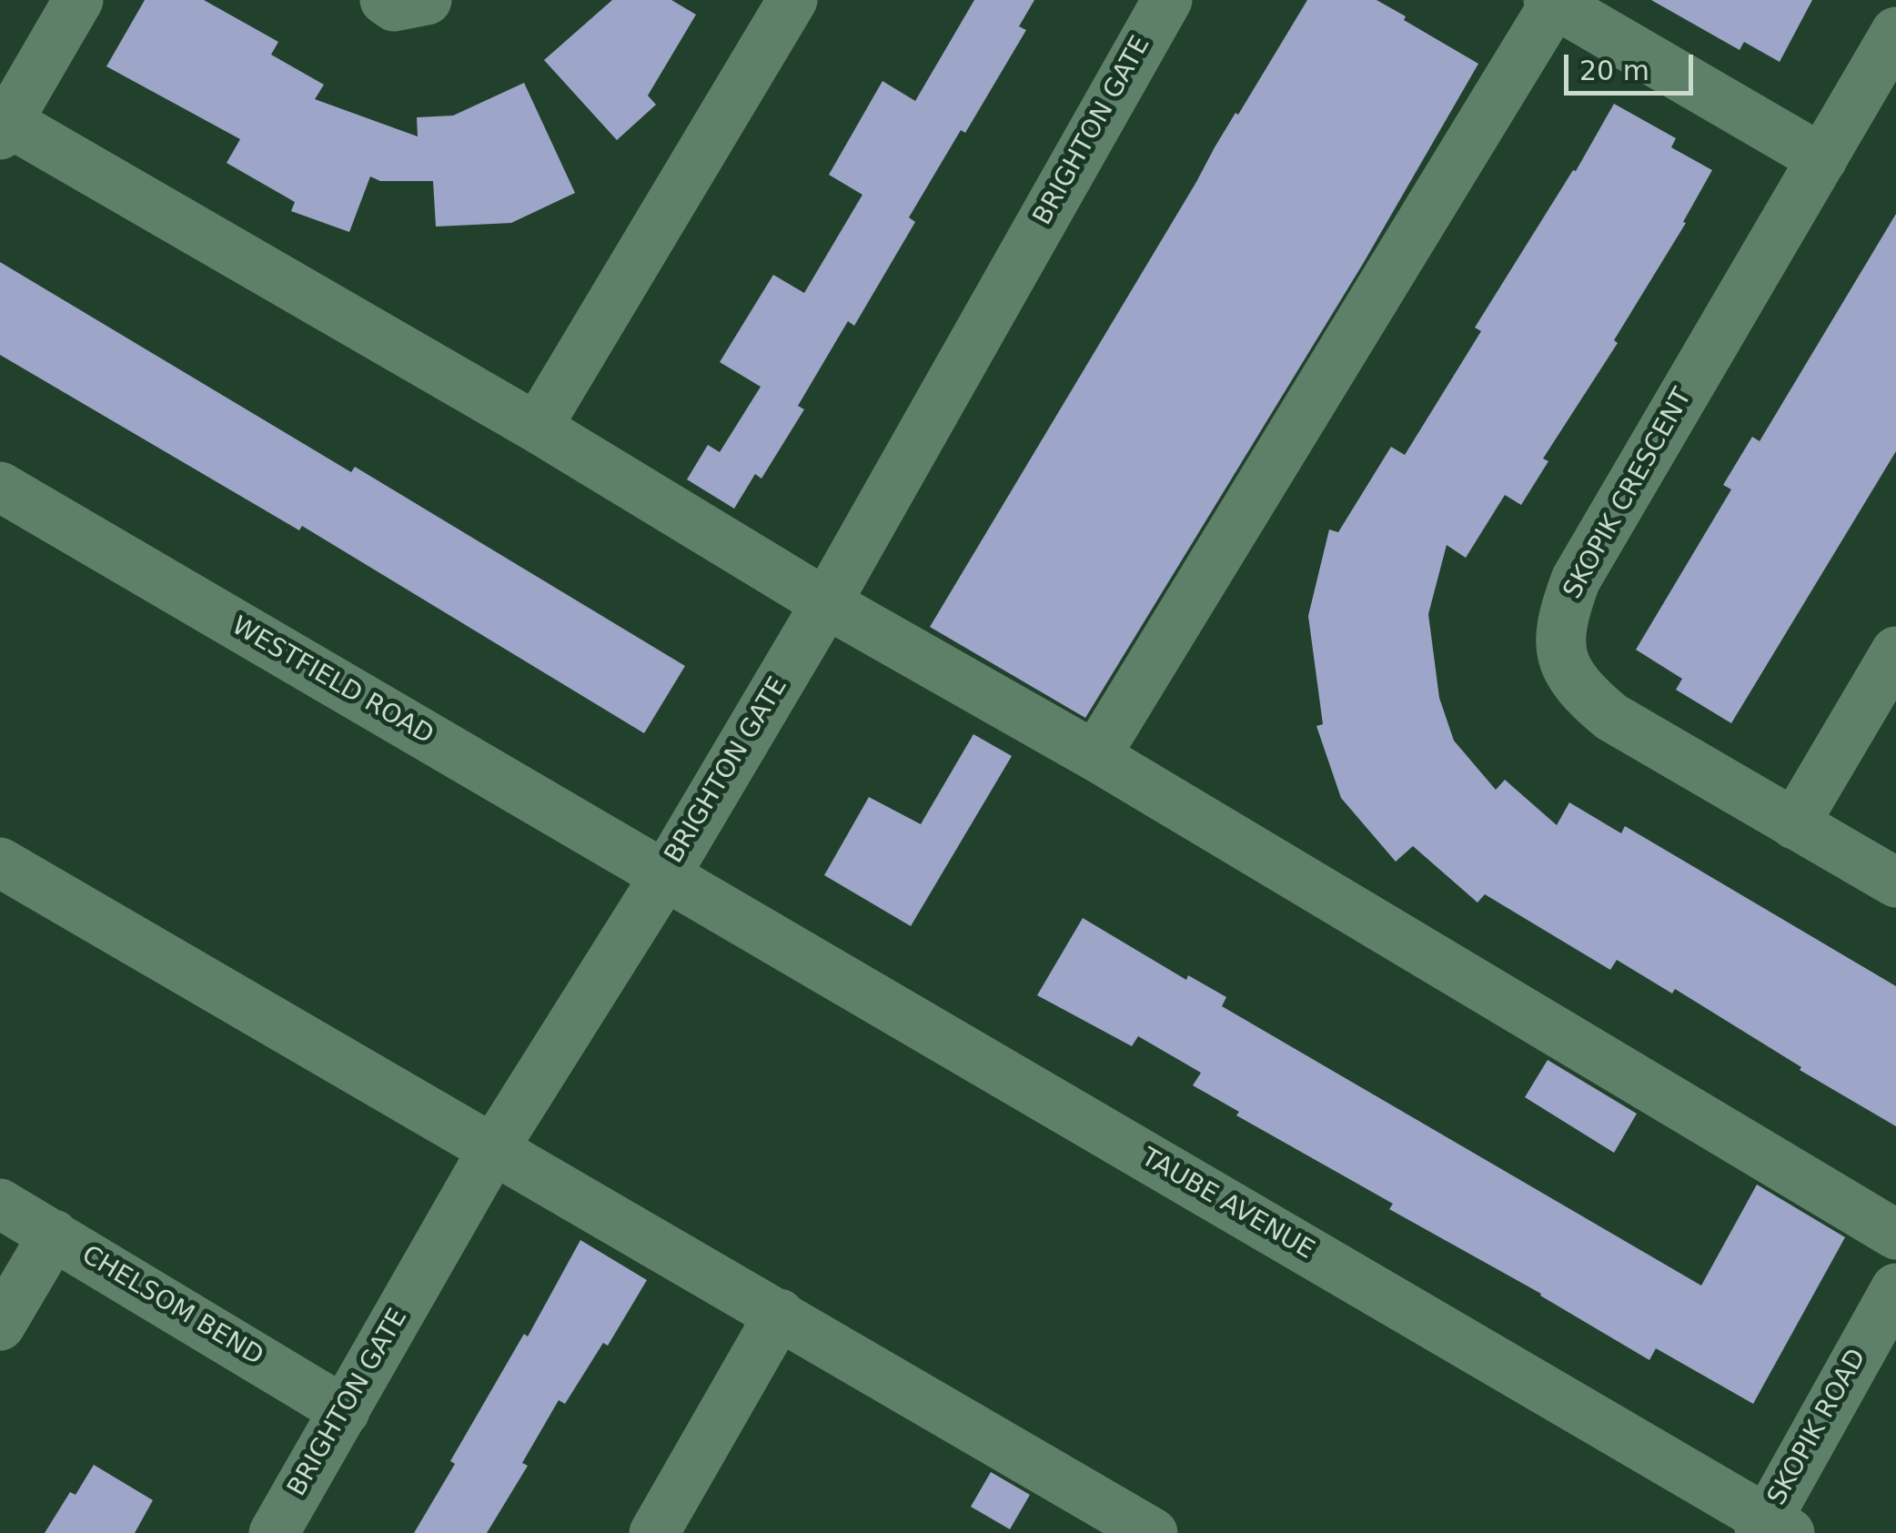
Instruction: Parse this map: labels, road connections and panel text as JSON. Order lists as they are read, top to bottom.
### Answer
{
  "streets": {
    "street": [
      "BRIGHTON GATE",
      "SKOPIK CRESCENT",
      "WESTFIELD ROAD",
      "TAUBE AVENUE",
      "CHELSOM BEND",
      "SKOPIK ROAD"
    ]
  },
  "crossings": [
    ["BRIGHTON GATE", "WESTFIELD ROAD"],
    ["BRIGHTON GATE", "TAUBE AVENUE"],
    ["BRIGHTON GATE", "CHELSOM BEND"],
    ["WESTFIELD ROAD", "TAUBE AVENUE"],
    ["TAUBE AVENUE", "SKOPIK ROAD"]
  ],
  "scale_bar": "20 m"
}
